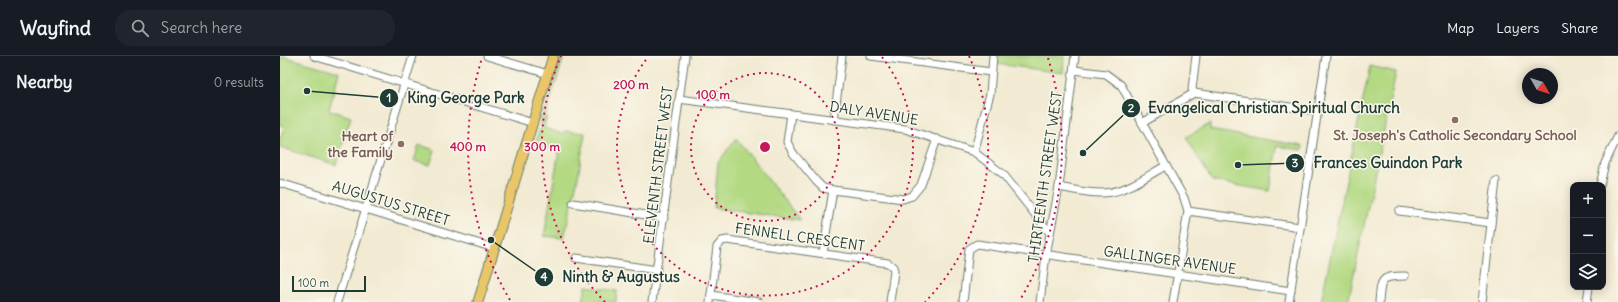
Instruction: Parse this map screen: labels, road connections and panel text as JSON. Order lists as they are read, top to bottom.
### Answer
{
  "streets": {
    "street": [
      "DALY AVENUE",
      "ELEVENTH STREET WEST",
      "THIRTEENTH STREET WEST",
      "AUGUSTUS STREET",
      "FENNELL CRESCENT",
      "GALLINGER AVENUE"
    ]
  },
  "crossings": [
    ["DALY AVENUE", "ELEVENTH STREET WEST"],
    ["DALY AVENUE", "THIRTEENTH STREET WEST"],
    ["THIRTEENTH STREET WEST", "GALLINGER AVENUE"]
  ],
  "places": [
    "King George Park",
    "St. Joseph's Catholic Secondary School",
    "Heart of the Family",
    "Evangelical Christian Spiritual Church",
    "Frances Guindon Park",
    "Ninth & Augustus"
  ],
  "scale_bar": "100 m",
  "north": "bottom right",
  "page": {
    "header": "Wayfind",
    "search": "Search here",
    "nav": ["Map", "Layers", "Share"],
    "heading": ["Nearby", "0 results"],
    "map_buttons": ["+", "−"],
    "scale": "100 m"
  },
  "rings": [
    "200 m",
    "100 m",
    "300 m",
    "400 m"
  ]
}
